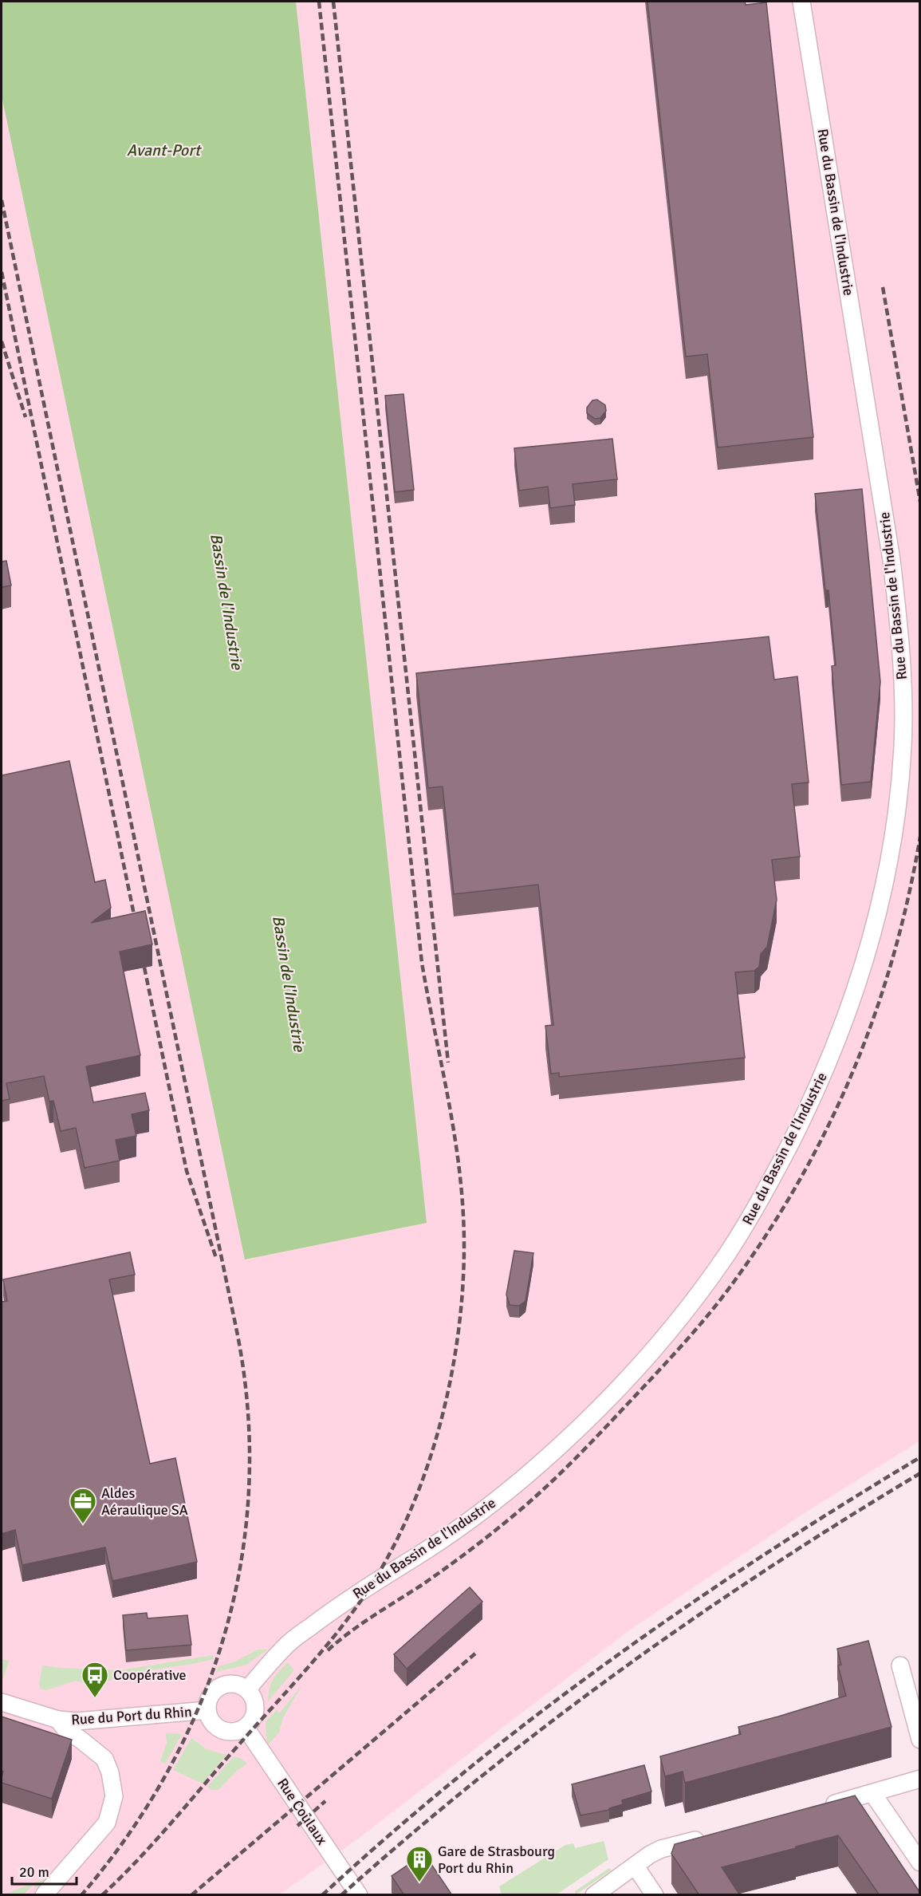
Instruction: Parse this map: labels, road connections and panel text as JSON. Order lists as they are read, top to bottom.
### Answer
{
  "streets": {
    "street": ["Rue du Bassin de l'Industrie", "Rue du Port du Rhin", "Rue Coulaux"]
  },
  "crossings": [
    ["Rue du Bassin de l'Industrie", "Rue du Port du Rhin"],
    ["Rue du Bassin de l'Industrie", "Rue Coulaux"],
    ["Rue du Port du Rhin", "Rue Coulaux"]
  ],
  "water": ["Avant-Port", "Bassin de l'Industrie"],
  "places": {
    "office": ["Aldes Aéraulique SA"],
    "bus stop": ["Coopérative"],
    "building": ["Gare de Strasbourg Port du Rhin"]
  },
  "scale_bar": "20 m"
}
